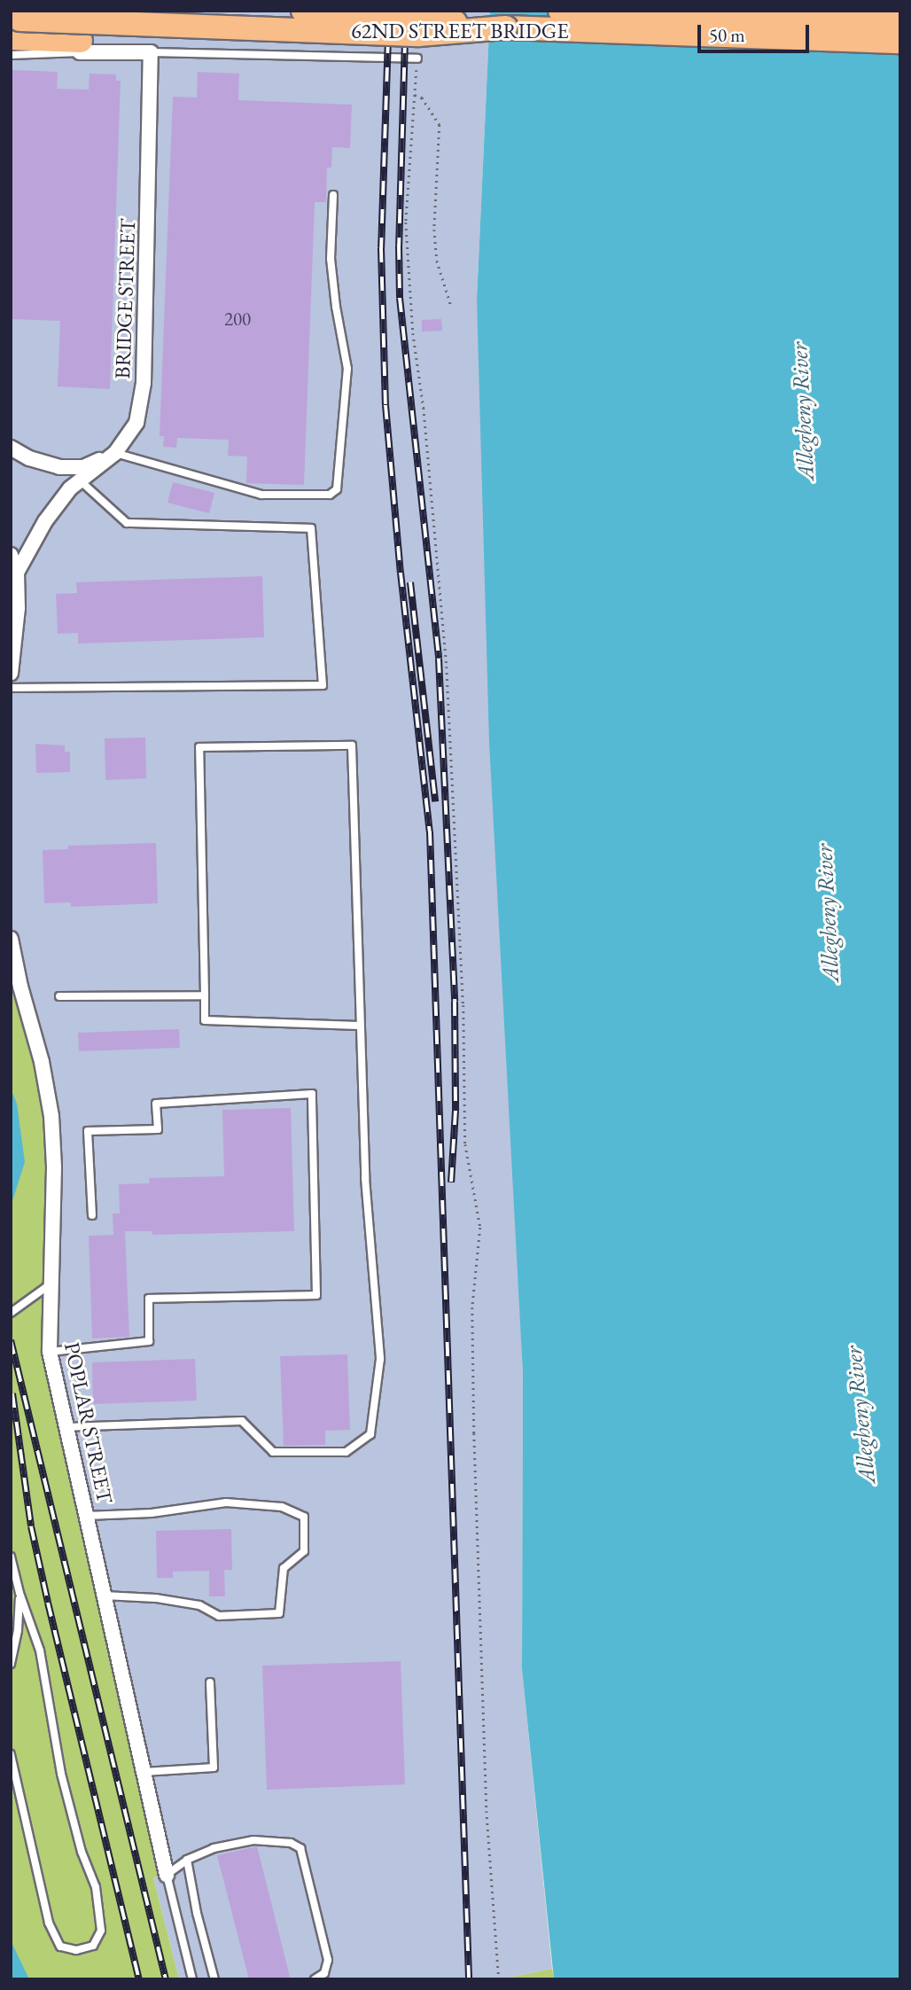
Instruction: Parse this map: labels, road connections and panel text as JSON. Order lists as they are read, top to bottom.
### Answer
{
  "streets": {
    "highway": ["62ND STREET BRIDGE"],
    "street": ["BRIDGE STREET", "POPLAR STREET"]
  },
  "water": ["Allegheny River"],
  "house_numbers": ["200"],
  "scale_bar": "50 m"
}
